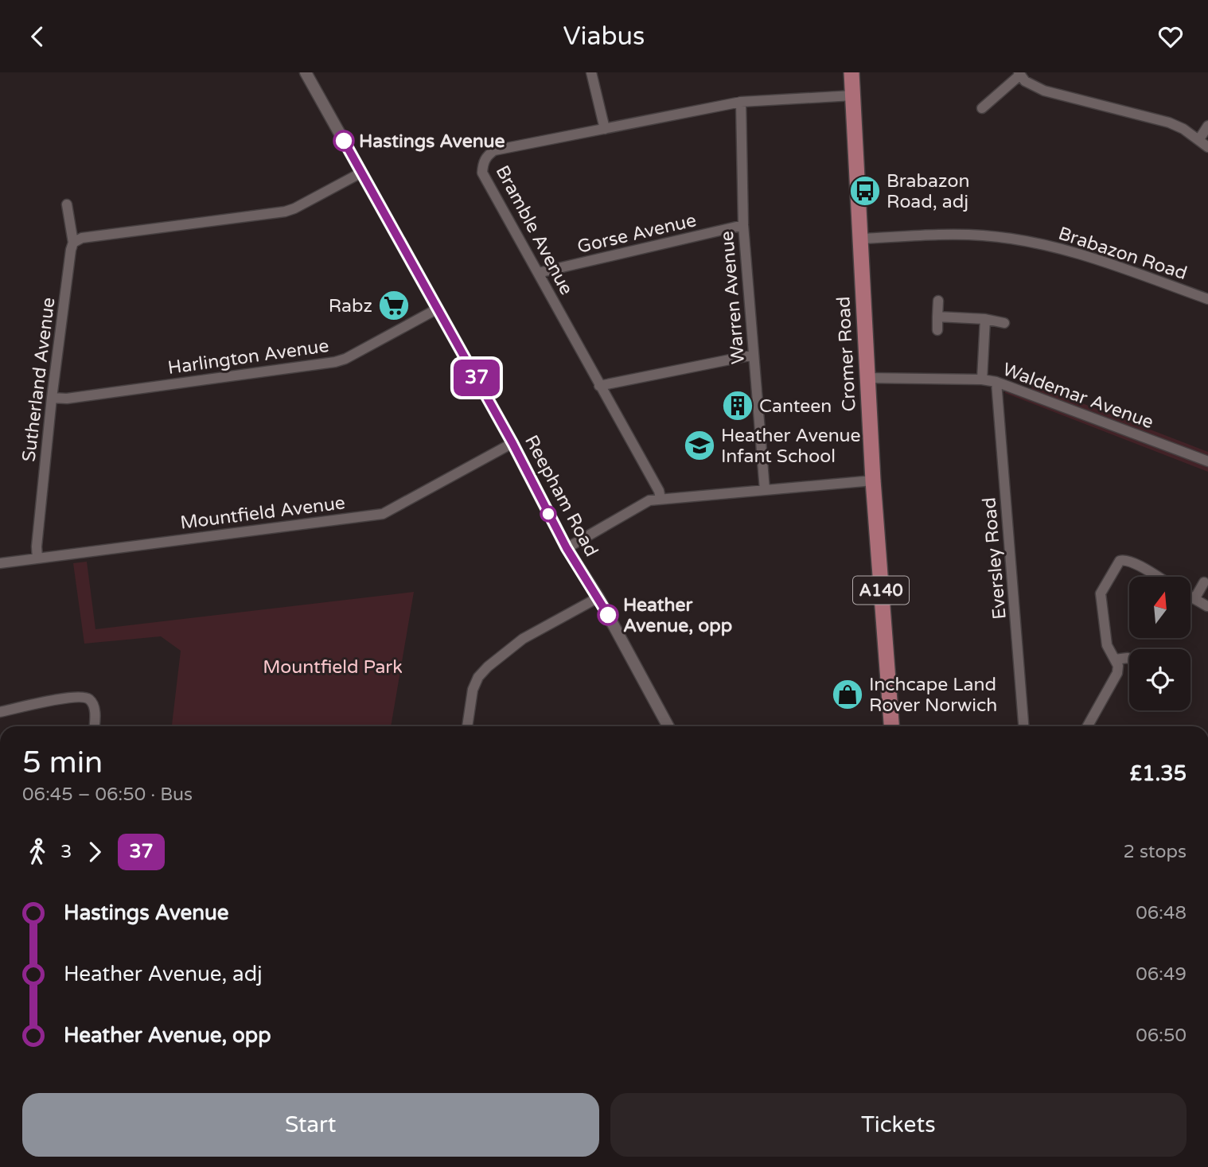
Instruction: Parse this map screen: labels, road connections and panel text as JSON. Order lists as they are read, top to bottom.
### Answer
{
  "streets": {
    "highway": ["Cromer Road", "A140"],
    "street": [
      "Bramble Avenue",
      "Gorse Avenue",
      "Brabazon Road",
      "Warren Avenue",
      "Harlington Avenue",
      "Sutherland Avenue",
      "Waldemar Avenue",
      "Reepham Road",
      "Mountfield Avenue",
      "Eversley Road"
    ]
  },
  "crossings": [
    ["Bramble Avenue", "Gorse Avenue"],
    ["Bramble Avenue", "Warren Avenue"],
    ["Bramble Avenue", "Cromer Road"],
    ["Gorse Avenue", "Warren Avenue"],
    ["Brabazon Road", "Cromer Road"],
    ["Cromer Road", "Waldemar Avenue"],
    ["Harlington Avenue", "Sutherland Avenue"],
    ["Harlington Avenue", "Reepham Road"],
    ["Sutherland Avenue", "Mountfield Avenue"],
    ["Waldemar Avenue", "Eversley Road"],
    ["Reepham Road", "Mountfield Avenue"]
  ],
  "parks": ["Mountfield Park"],
  "places": {
    "other": ["Hastings Avenue", "Heather Avenue, opp"],
    "bus stop": ["Brabazon Road, adj"],
    "supermarket": ["Rabz"],
    "building": ["Canteen"],
    "school or university": ["Heather Avenue Infant School"],
    "shop": ["Inchcape Land Rover Norwich"]
  },
  "lines": ["bus line 37"],
  "north": "top",
  "page": {
    "header": "Viabus",
    "on_map": "37",
    "heading": ["5 min", "06:45 – 06:50 · Bus", "£1.35"],
    "legs": ["3", "37", "2 stops"],
    "list": [
      {
        "name": "Hastings Avenue",
        "value": "06:48"
      },
      {
        "name": "Heather Avenue, adj",
        "value": "06:49"
      },
      {
        "name": "Heather Avenue, opp",
        "value": "06:50"
      }
    ],
    "buttons": ["Start", "Tickets"]
  }
}
